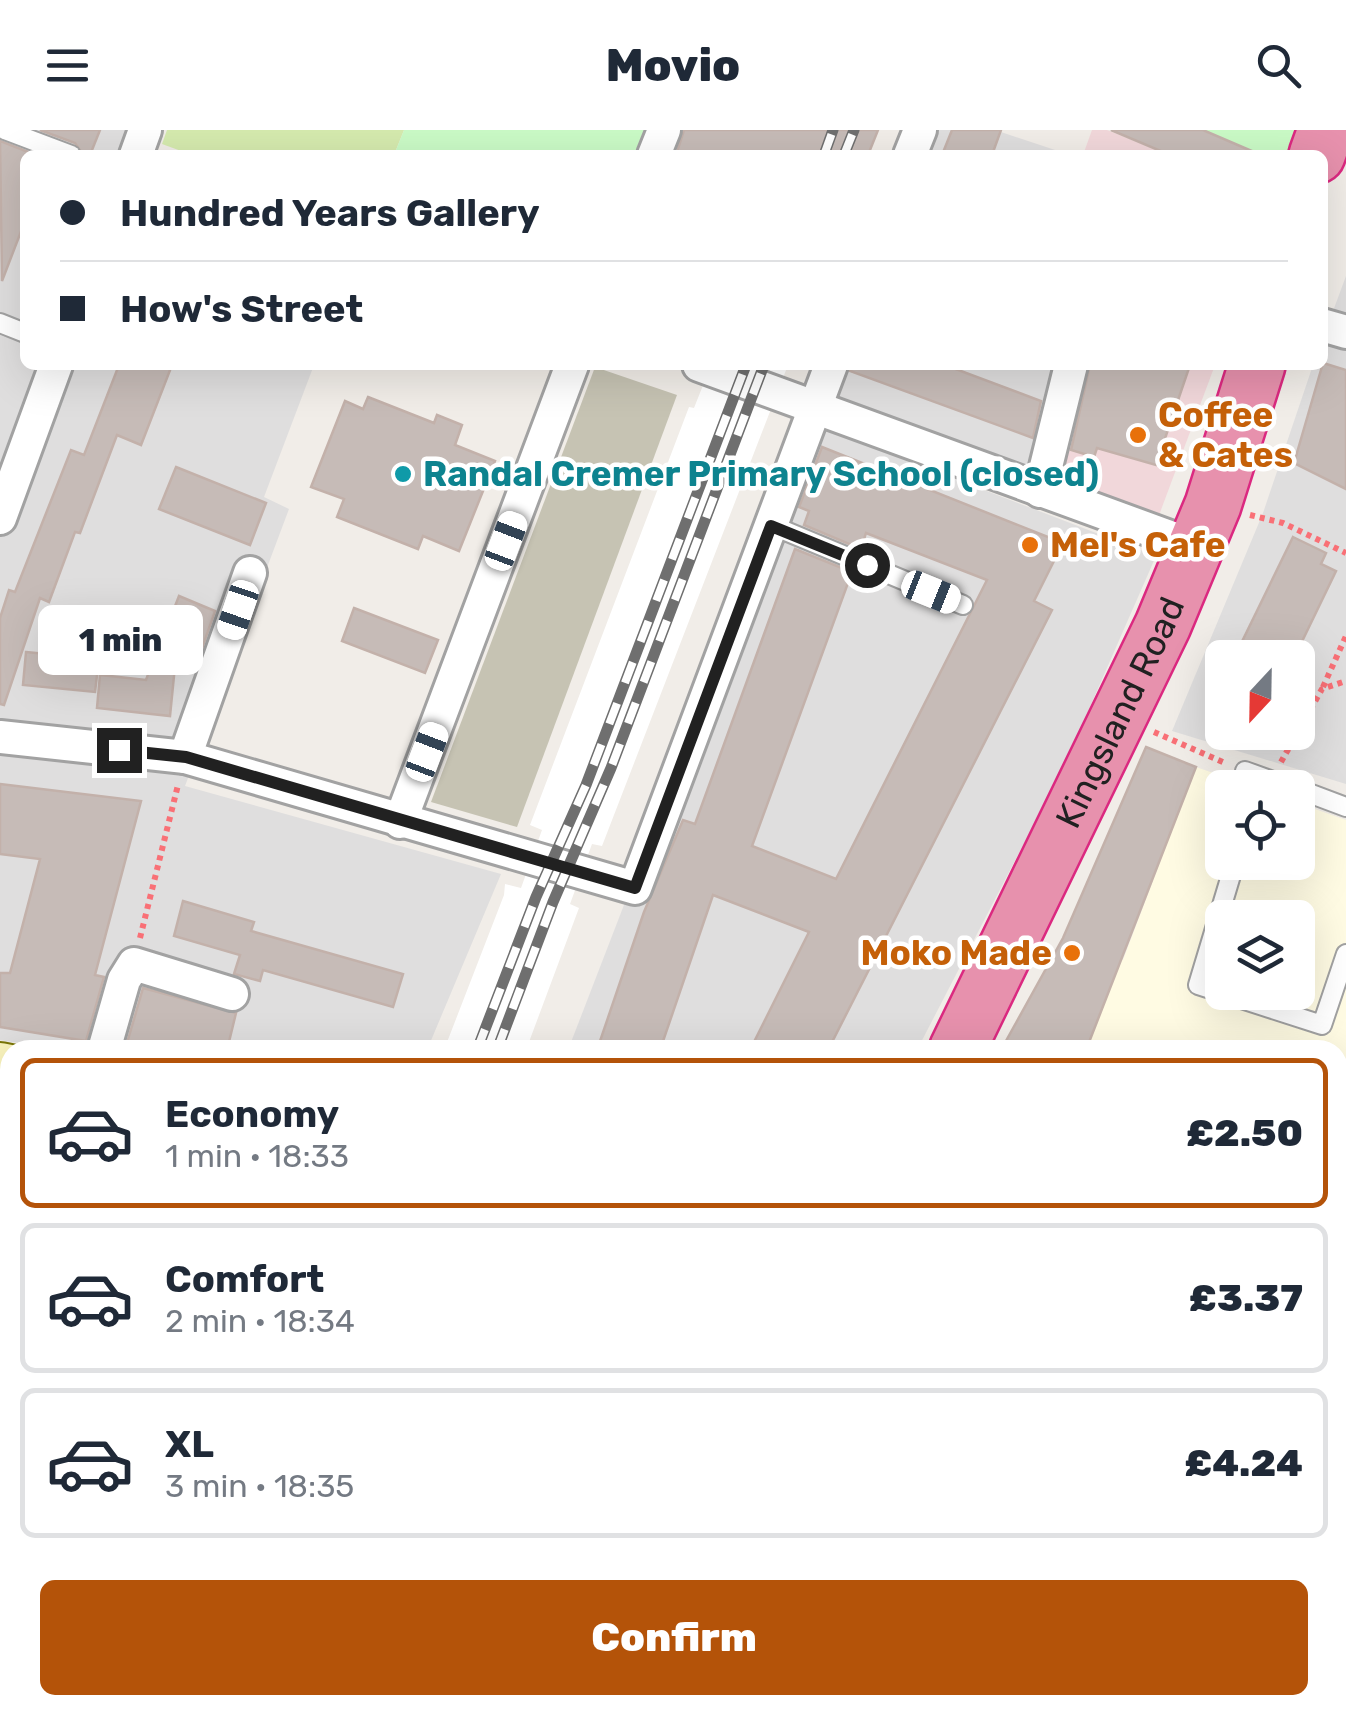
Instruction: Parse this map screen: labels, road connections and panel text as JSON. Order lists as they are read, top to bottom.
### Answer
{
  "streets": {
    "highway": ["Kingsland Road"]
  },
  "places": [
    "Coffee & Cates",
    "Randal Cremer Primary School (closed)",
    "Mel's Cafe",
    "Moko Made"
  ],
  "north": "bottom",
  "page": {
    "header": "Movio",
    "banner": ["Hundred Years Gallery", "How's Street"],
    "bubble": "1 min",
    "list": [
      {
        "name": "Economy",
        "note": "1 min · 18:33",
        "value": "£2.50"
      },
      {
        "name": "Comfort",
        "note": "2 min · 18:34",
        "value": "£3.37"
      },
      {
        "name": "XL",
        "note": "3 min · 18:35",
        "value": "£4.24"
      }
    ],
    "buttons": "Confirm"
  }
}
